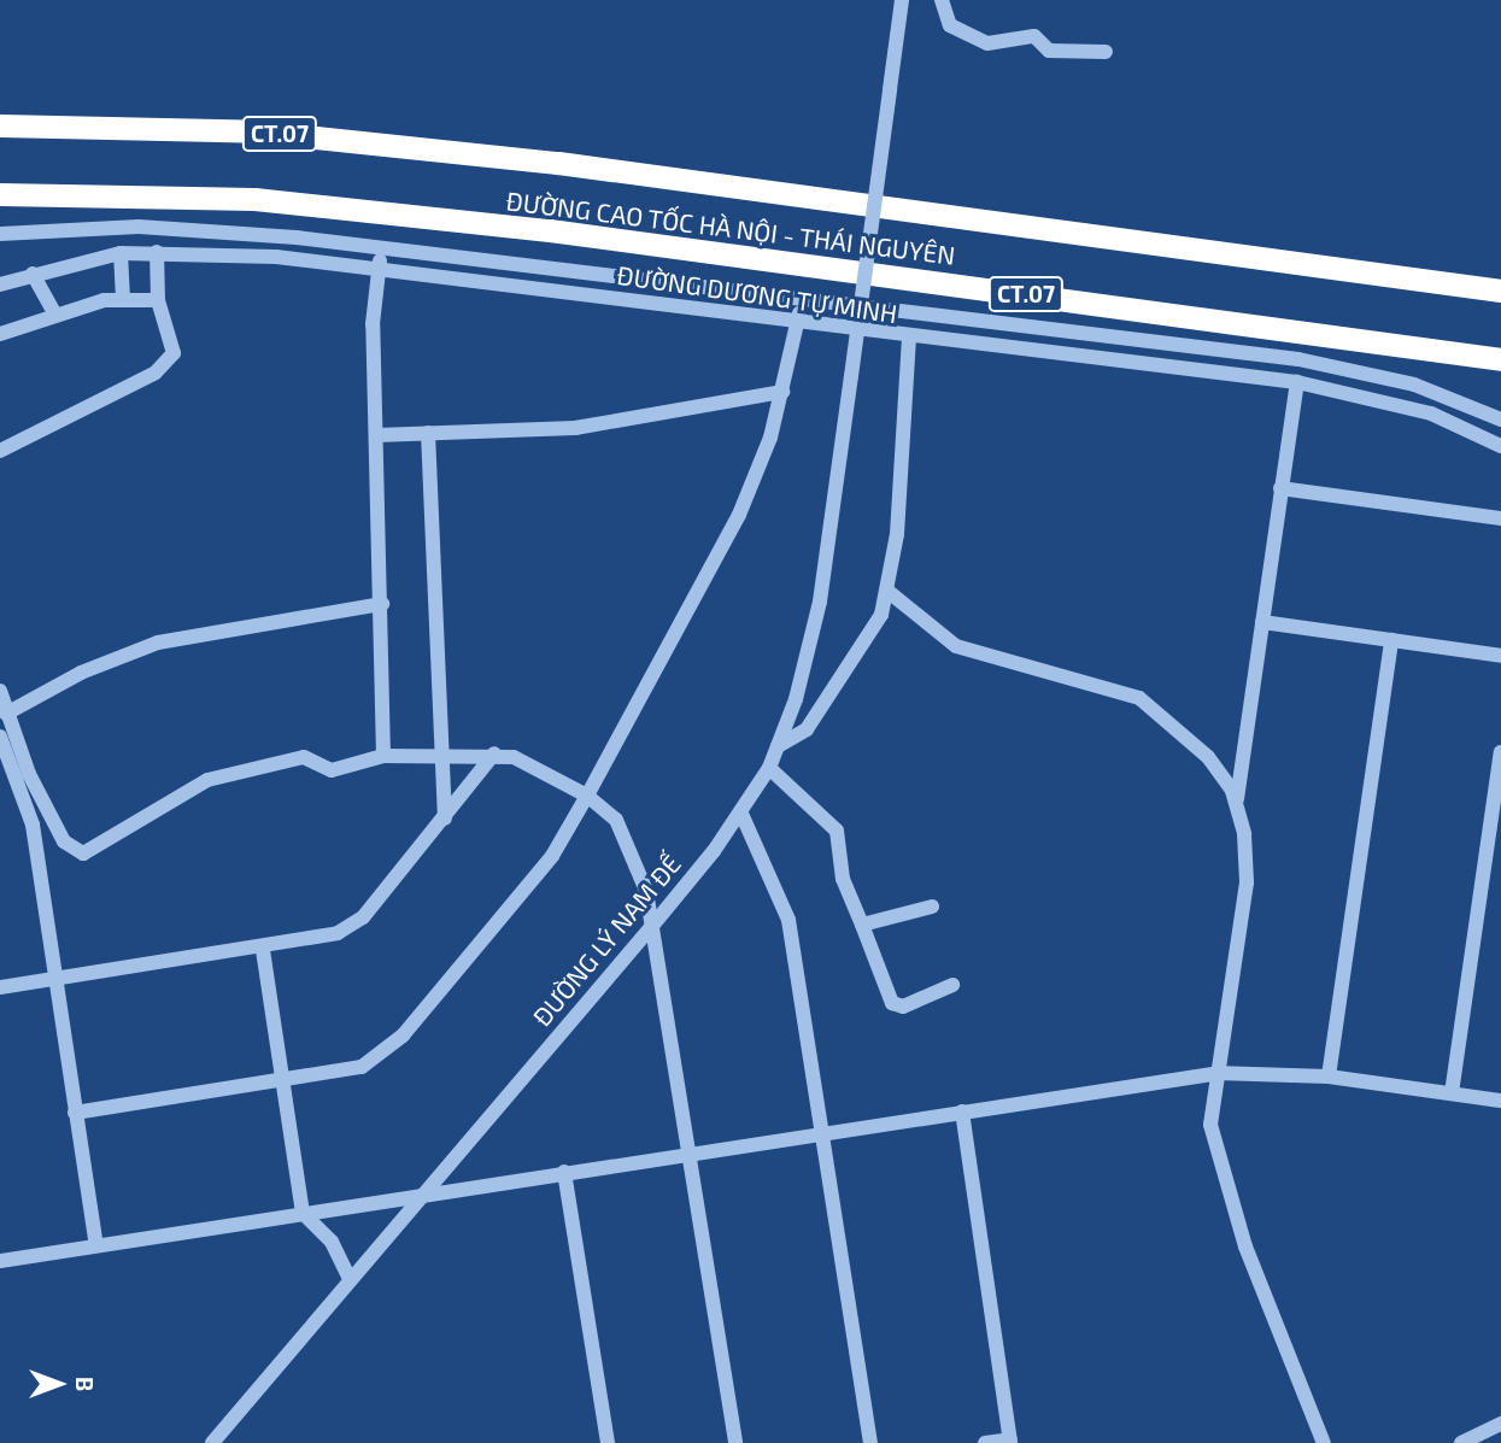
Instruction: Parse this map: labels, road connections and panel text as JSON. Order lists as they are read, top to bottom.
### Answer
{
  "streets": {
    "highway": ["CT.07", "ĐƯỜNG CAO TỐC HÀ NỘI - THÁI NGUYÊN"],
    "street": ["ĐƯỜNG DƯƠNG TỰ MINH", "ĐƯỜNG LÝ NAM ĐẾ"]
  },
  "north": "right"
}
